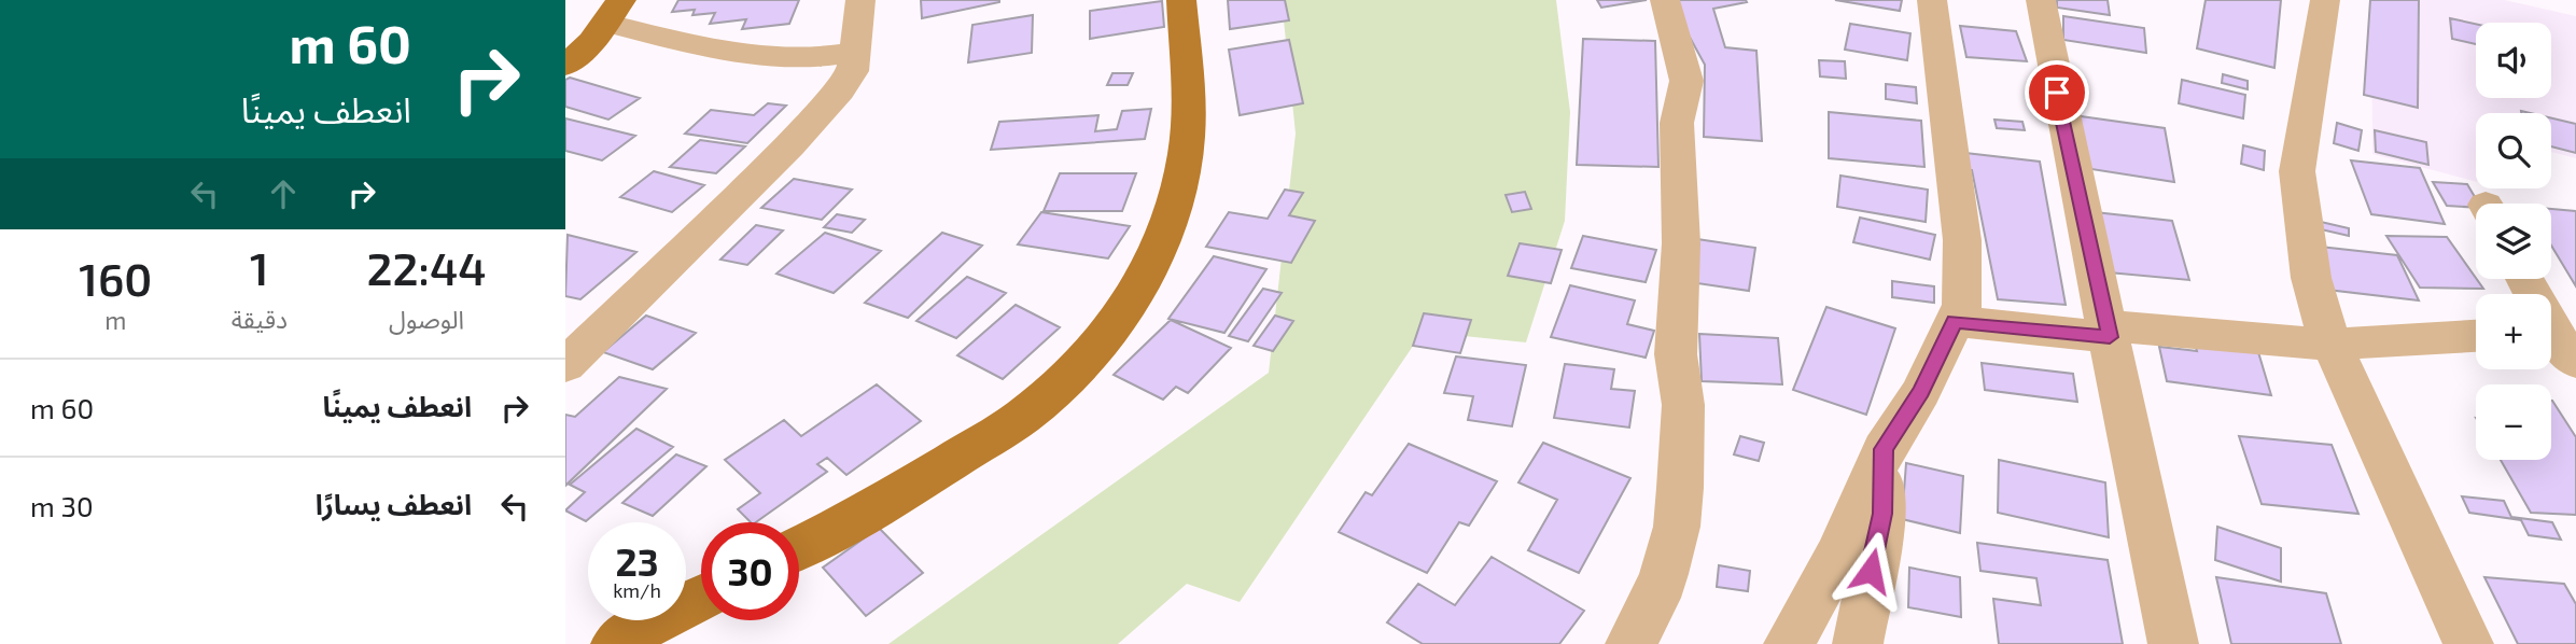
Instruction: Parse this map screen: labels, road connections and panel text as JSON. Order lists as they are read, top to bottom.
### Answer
{
  "page": {
    "turn": ["60 m", "انعطف يمينًا"],
    "map_buttons": ["+", "−"],
    "eta": [
      "22:44",
      "الوصول",
      "1",
      "دقيقة",
      "160",
      "m"
    ],
    "list": [
      {
        "name": "انعطف يمينًا",
        "value": "60 m"
      },
      {
        "name": "انعطف يسارًا",
        "value": "30 m"
      }
    ],
    "speed": "23 km/h",
    "limit": "30"
  }
}
